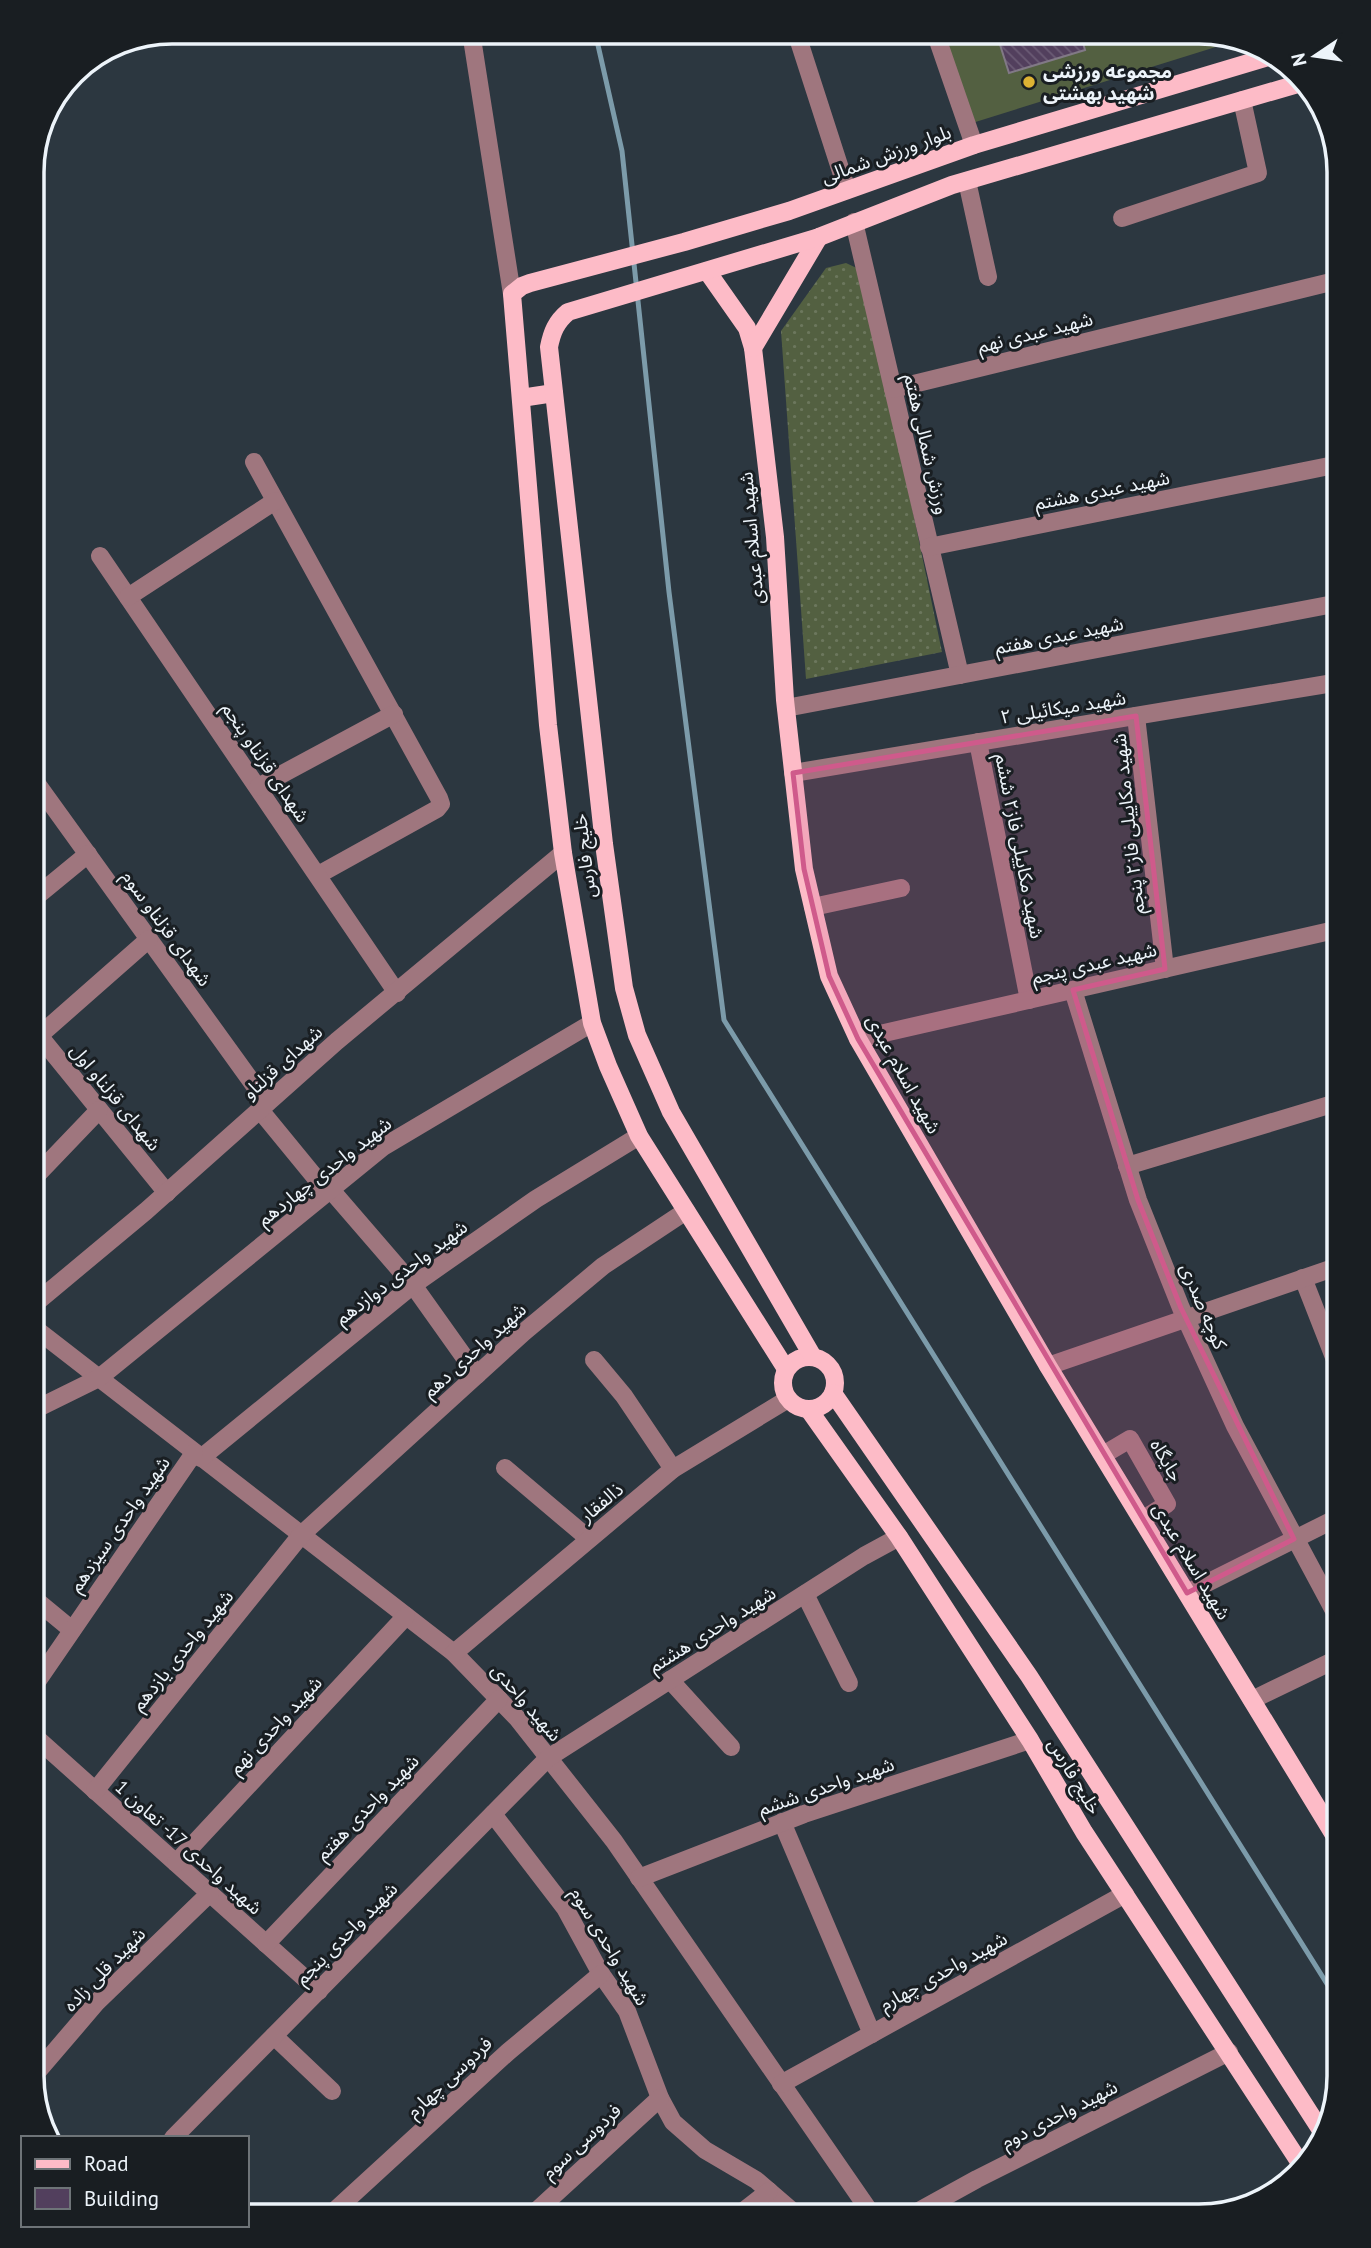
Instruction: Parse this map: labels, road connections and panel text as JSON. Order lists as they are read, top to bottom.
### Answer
{
  "streets": {
    "main road": ["بلوار ورزش شمالی", "شهید اسلام عبدی", "خلیج فارس"],
    "street": [
      "شهید عبدی نهم",
      "ورزش شمالی هفتم",
      "شهید عبدی هشتم",
      "شهید عبدی هفتم",
      "شهید میکائیلی ۲",
      "شهدای قزلناو پنجم",
      "شهید مکاییلی فاز۲ پنجم",
      "شهید مکاییلی فاز۲ ششم",
      "شهدای قزلناو سوم",
      "شهید عبدی پنجم",
      "شهدای قزلناو",
      "شهدای قزلناو اول",
      "شهید واحدی چهاردهم",
      "شهید واحدی دوازدهم",
      "کوچه صدری",
      "شهید واحدی دهم",
      "جایگاه",
      "ذالفقار",
      "شهید واحدی سیزدهم",
      "شهید واحدی هشتم",
      "شهید واحدی یازدهم",
      "شهید واحدی",
      "شهید واحدی نهم",
      "شهید واحدی ششم",
      "شهید واحدی هفتم",
      "شهید واحدی 17- تعاون 1",
      "شهید واحدی پنجم",
      "شهید واحدی سوم",
      "شهید قلی زاده",
      "شهید واحدی چهارم",
      "فردوسی چهارم",
      "شهید واحدی دوم",
      "فردوسی سوم"
    ]
  },
  "crossings": [
    ["شهید عبدی نهم", "ورزش شمالی هفتم"],
    ["ورزش شمالی هفتم", "شهید عبدی هشتم"],
    ["ورزش شمالی هفتم", "شهید عبدی هفتم"],
    ["شهید اسلام عبدی", "شهید عبدی هفتم"],
    ["شهید اسلام عبدی", "شهید میکائیلی ۲"],
    ["شهید اسلام عبدی", "خلیج فارس"],
    ["شهید اسلام عبدی", "شهید عبدی پنجم"],
    ["شهید اسلام عبدی", "جایگاه"],
    ["شهید میکائیلی ۲", "شهید مکاییلی فاز۲ پنجم"],
    ["شهید میکائیلی ۲", "شهید مکاییلی فاز۲ ششم"],
    ["شهدای قزلناو پنجم", "شهدای قزلناو"],
    ["شهید مکاییلی فاز۲ پنجم", "شهید عبدی پنجم"],
    ["شهید مکاییلی فاز۲ ششم", "شهید عبدی پنجم"],
    ["خلیج فارس", "ذالفقار"],
    ["خلیج فارس", "شهید واحدی هشتم"],
    ["خلیج فارس", "شهید واحدی ششم"],
    ["خلیج فارس", "شهید واحدی چهارم"],
    ["خلیج فارس", "شهید واحدی دوم"],
    ["شهدای قزلناو سوم", "شهدای قزلناو"],
    ["شهدای قزلناو سوم", "شهید واحدی چهاردهم"],
    ["شهدای قزلناو سوم", "شهید واحدی دوازدهم"],
    ["شهدای قزلناو سوم", "شهید واحدی دهم"],
    ["شهید عبدی پنجم", "کوچه صدری"],
    ["شهدای قزلناو", "شهدای قزلناو اول"],
    ["شهید واحدی چهاردهم", "شهید واحدی"],
    ["شهید واحدی دوازدهم", "شهید واحدی سیزدهم"],
    ["شهید واحدی دوازدهم", "شهید واحدی"],
    ["شهید واحدی دهم", "شهید واحدی یازدهم"],
    ["شهید واحدی دهم", "شهید واحدی"],
    ["ذالفقار", "شهید واحدی"],
    ["شهید واحدی سیزدهم", "شهید واحدی"],
    ["شهید واحدی هشتم", "شهید واحدی"],
    ["شهید واحدی هشتم", "شهید واحدی پنجم"],
    ["شهید واحدی یازدهم", "شهید واحدی"],
    ["شهید واحدی یازدهم", "شهید واحدی 17- تعاون 1"],
    ["شهید واحدی", "شهید واحدی نهم"],
    ["شهید واحدی", "شهید واحدی ششم"],
    ["شهید واحدی", "شهید واحدی هفتم"],
    ["شهید واحدی", "شهید واحدی پنجم"],
    ["شهید واحدی", "شهید واحدی چهارم"],
    ["شهید واحدی نهم", "شهید واحدی 17- تعاون 1"],
    ["شهید واحدی هفتم", "شهید واحدی 17- تعاون 1"],
    ["شهید واحدی 17- تعاون 1", "شهید واحدی پنجم"],
    ["شهید واحدی 17- تعاون 1", "شهید قلی زاده"],
    ["شهید واحدی پنجم", "شهید واحدی سوم"],
    ["شهید واحدی سوم", "فردوسی چهارم"],
    ["شهید واحدی سوم", "فردوسی سوم"]
  ],
  "places": ["مجموعه ورزشی شهید بهشتی"],
  "legend": ["Road", "Building"],
  "north": "left"
}
